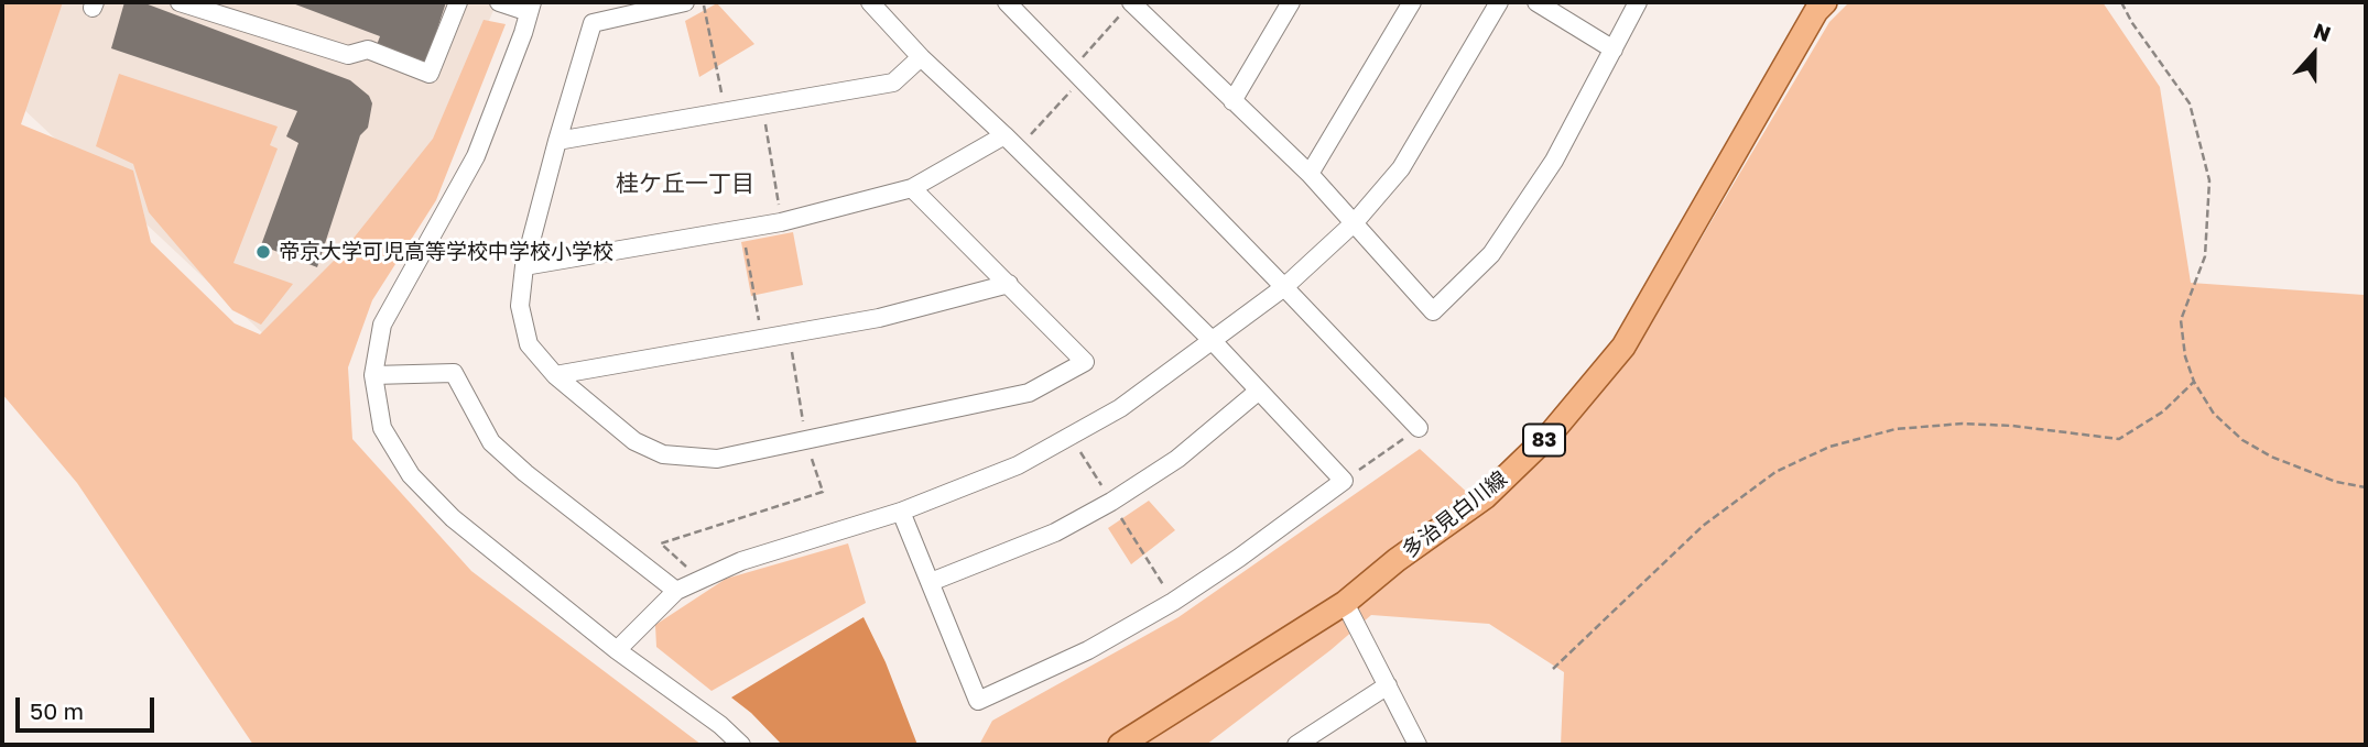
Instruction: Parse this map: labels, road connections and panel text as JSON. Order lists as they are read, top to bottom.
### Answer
{
  "streets": {
    "main road": ["83", "多治見白川線"]
  },
  "districts": ["桂ケ丘一丁目"],
  "places": ["帝京大学可児高等学校中学校小学校"],
  "scale_bar": "50 m",
  "north": "top"
}
